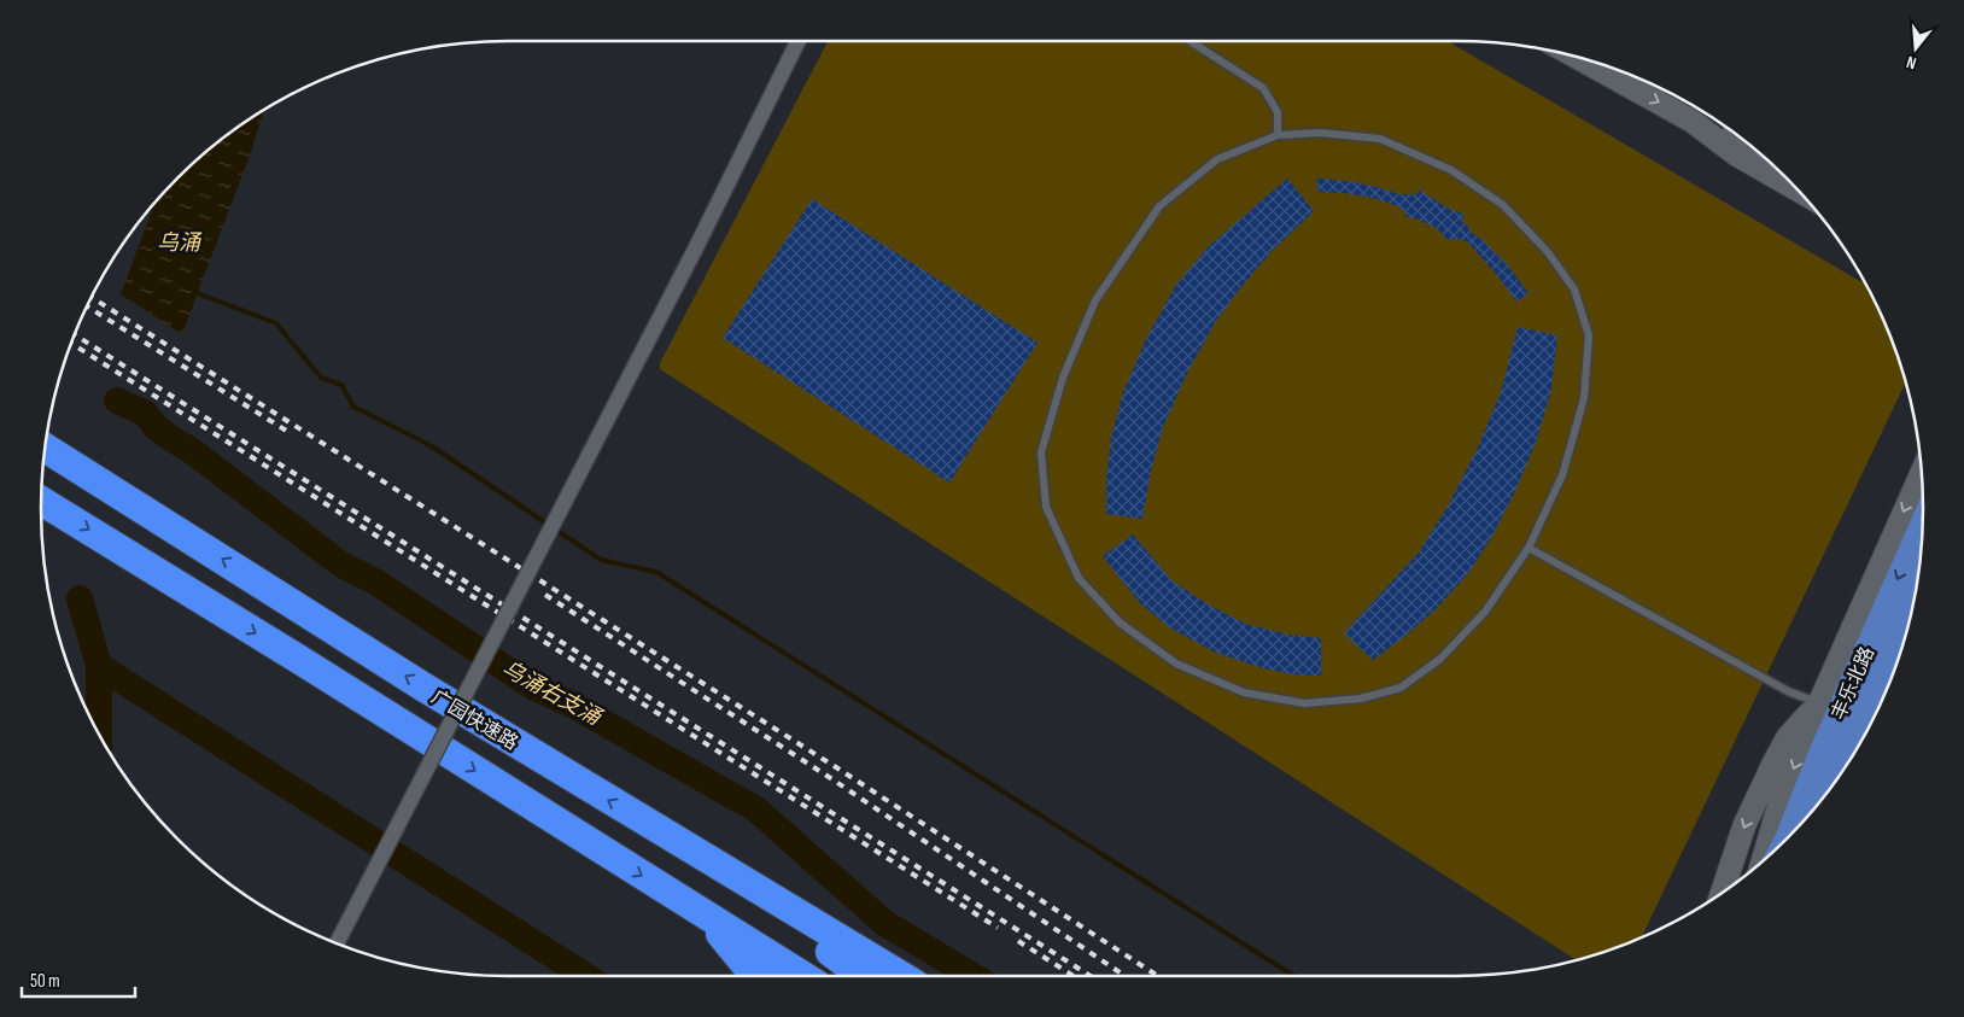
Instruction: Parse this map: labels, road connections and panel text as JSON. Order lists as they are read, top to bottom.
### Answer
{
  "streets": {
    "highway": ["广园快速路"],
    "main road": ["丰乐北路"]
  },
  "water": ["乌涌", "乌涌右支涌"],
  "scale_bar": "50 m",
  "north": "bottom"
}
